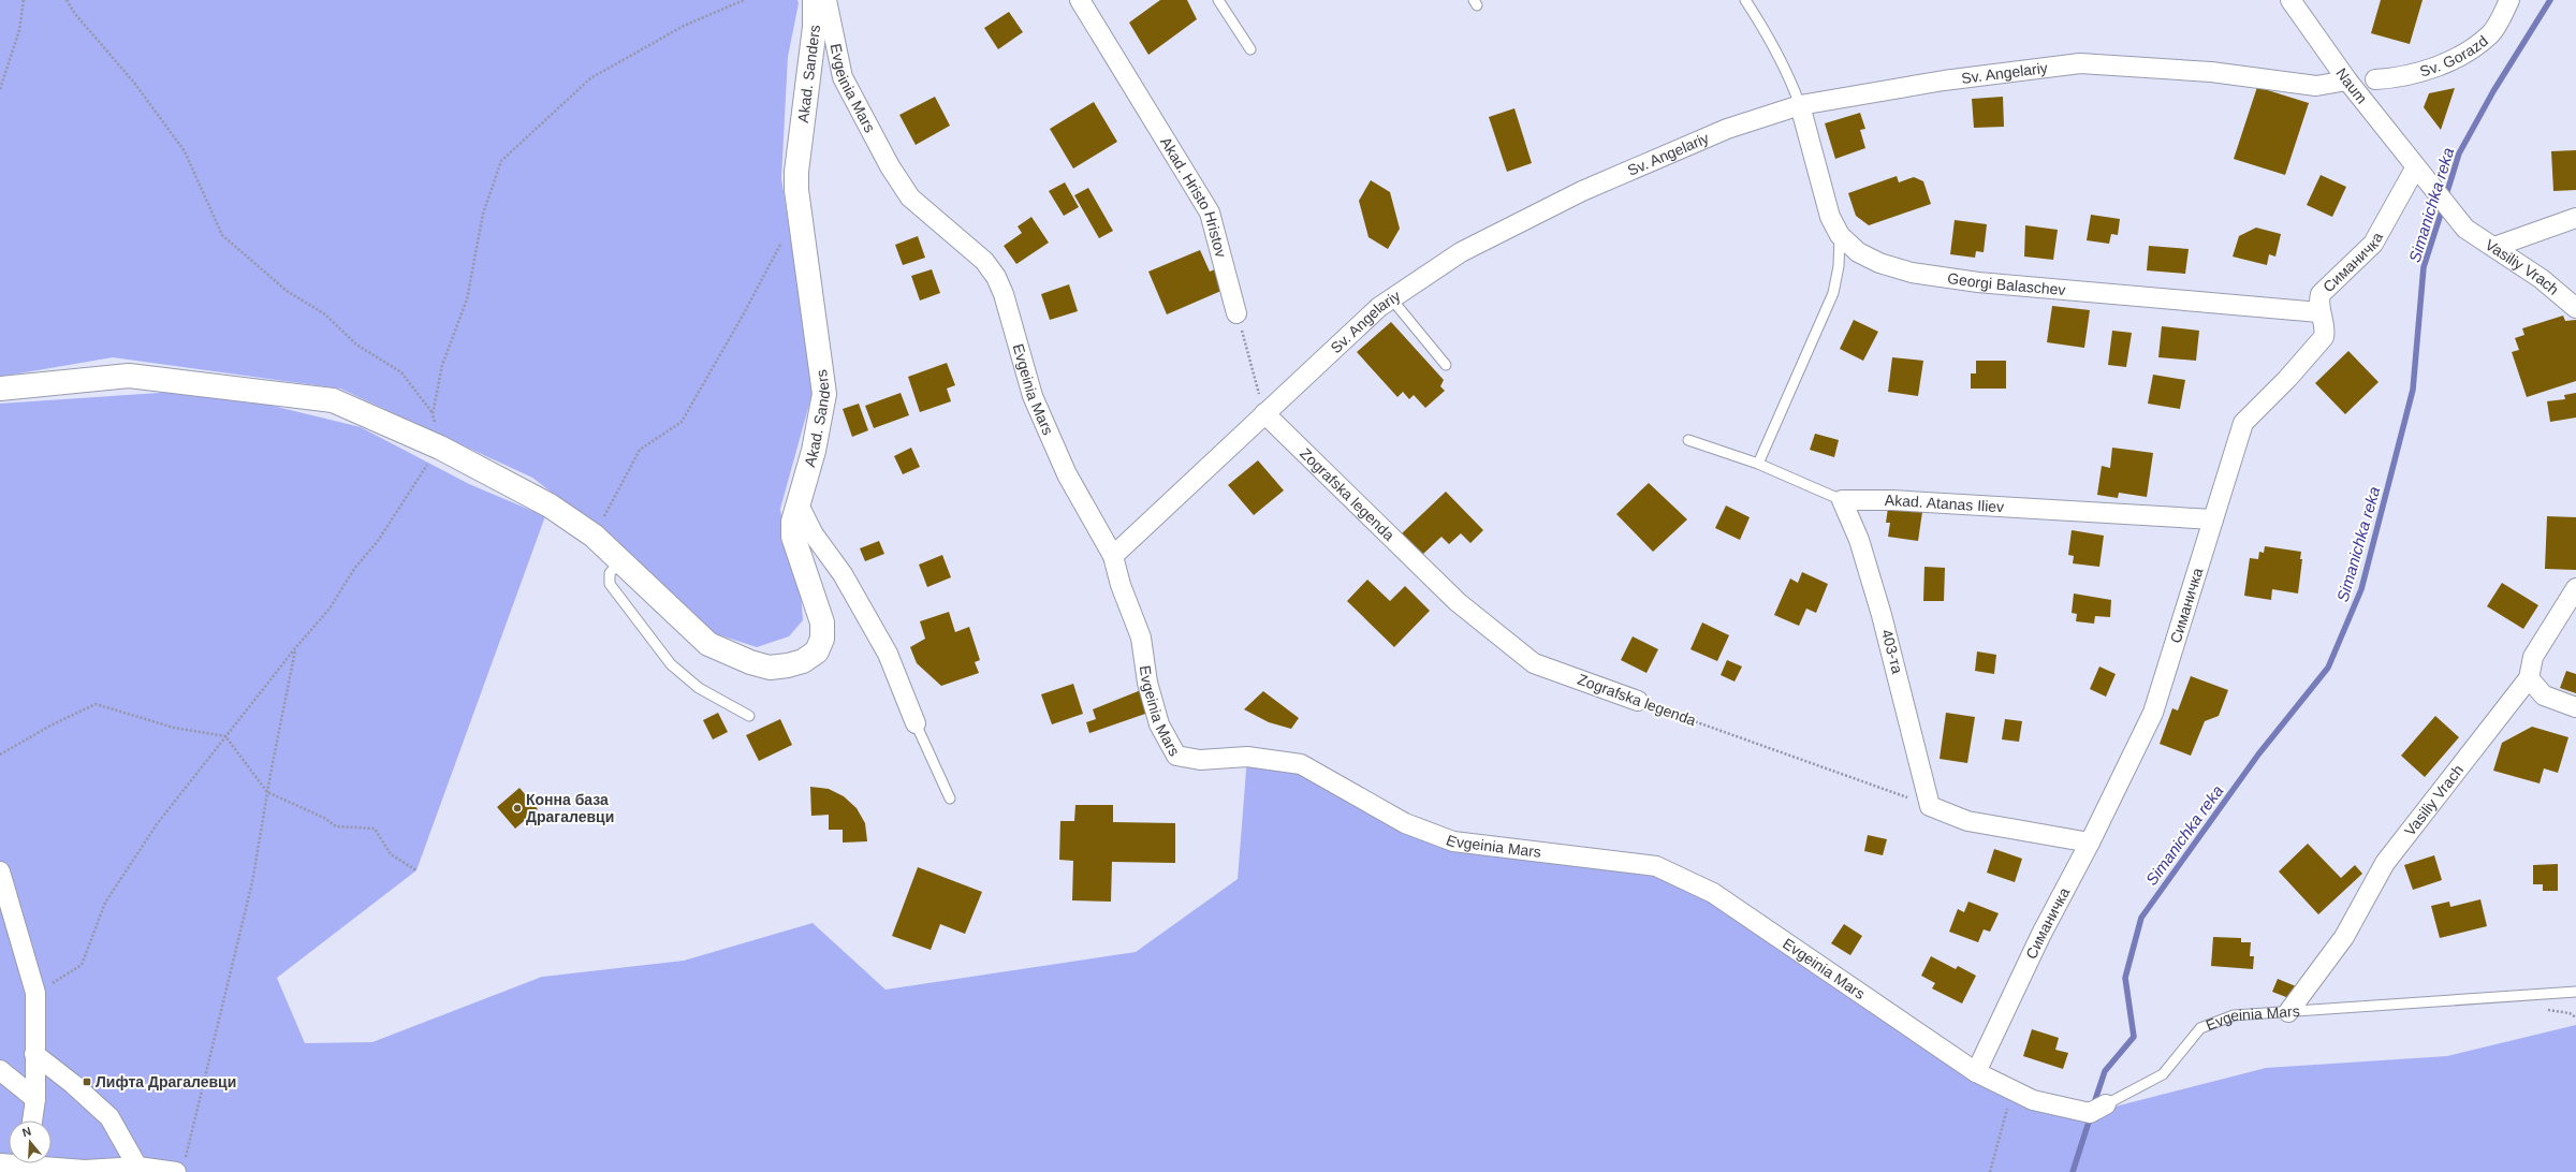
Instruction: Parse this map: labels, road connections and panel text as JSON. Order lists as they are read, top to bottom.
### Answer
{
  "streets": {
    "street": [
      "Sv. Gorazd",
      "Sv. Angelariy",
      "Akad. Sanders",
      "Naum",
      "Evgeinia Mars",
      "Akad. Hristo Hristov",
      "Симаничка",
      "Vasiliy Vrach",
      "Georgi Balaschev",
      "Zografska legenda",
      "Akad. Atanas Iliev",
      "403-та"
    ]
  },
  "crossings": [
    ["Sv. Angelariy", "Naum"],
    ["Sv. Angelariy", "Evgeinia Mars"],
    ["Sv. Angelariy", "Georgi Balaschev"],
    ["Sv. Angelariy", "Zografska legenda"],
    ["Naum", "Симаничка"],
    ["Naum", "Vasiliy Vrach"],
    ["Evgeinia Mars", "Симаничка"],
    ["Evgeinia Mars", "Vasiliy Vrach"],
    ["Симаничка", "Georgi Balaschev"],
    ["Симаничка", "Akad. Atanas Iliev"],
    ["Zografska legenda", "403-та"],
    ["Akad. Atanas Iliev", "403-та"]
  ],
  "water": ["Simanichka reka"],
  "places": {
    "other": ["Конна база Драгалевци"],
    "transit": ["Лифта Драгалевци"]
  },
  "north": "top"
}
